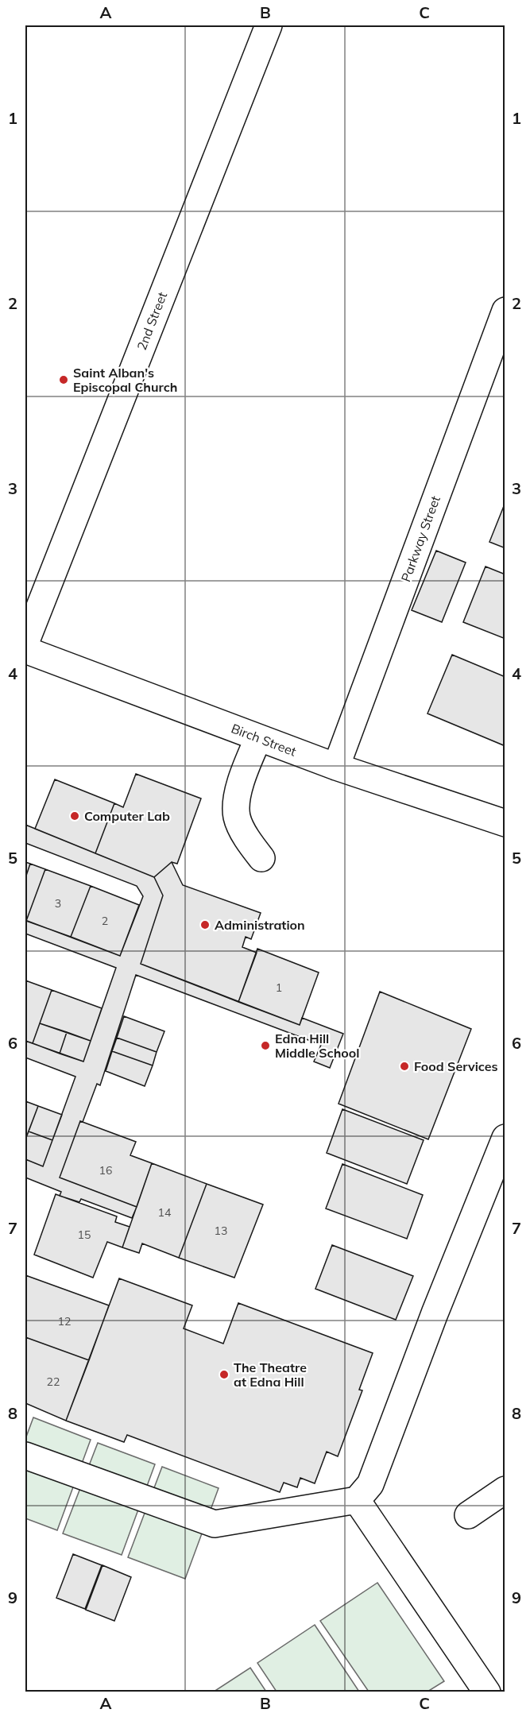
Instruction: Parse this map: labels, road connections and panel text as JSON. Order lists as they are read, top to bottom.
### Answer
{
  "streets": {
    "street": ["2nd Street", "Parkway Street", "Birch Street"]
  },
  "crossings": [
    ["Parkway Street", "Birch Street"]
  ],
  "places": [
    "Saint Alban's Episcopal Church",
    "Computer Lab",
    "Administration",
    "Edna Hill Middle School",
    "Food Services",
    "The Theatre at Edna Hill"
  ],
  "house_numbers": [
    "3",
    "2",
    "1",
    "16",
    "14",
    "13",
    "15",
    "12",
    "22"
  ],
  "grid": {
    "columns": ["A", "B", "C"],
    "rows": [
      "1",
      "2",
      "3",
      "4",
      "5",
      "6",
      "7",
      "8",
      "9"
    ]
  }
}
